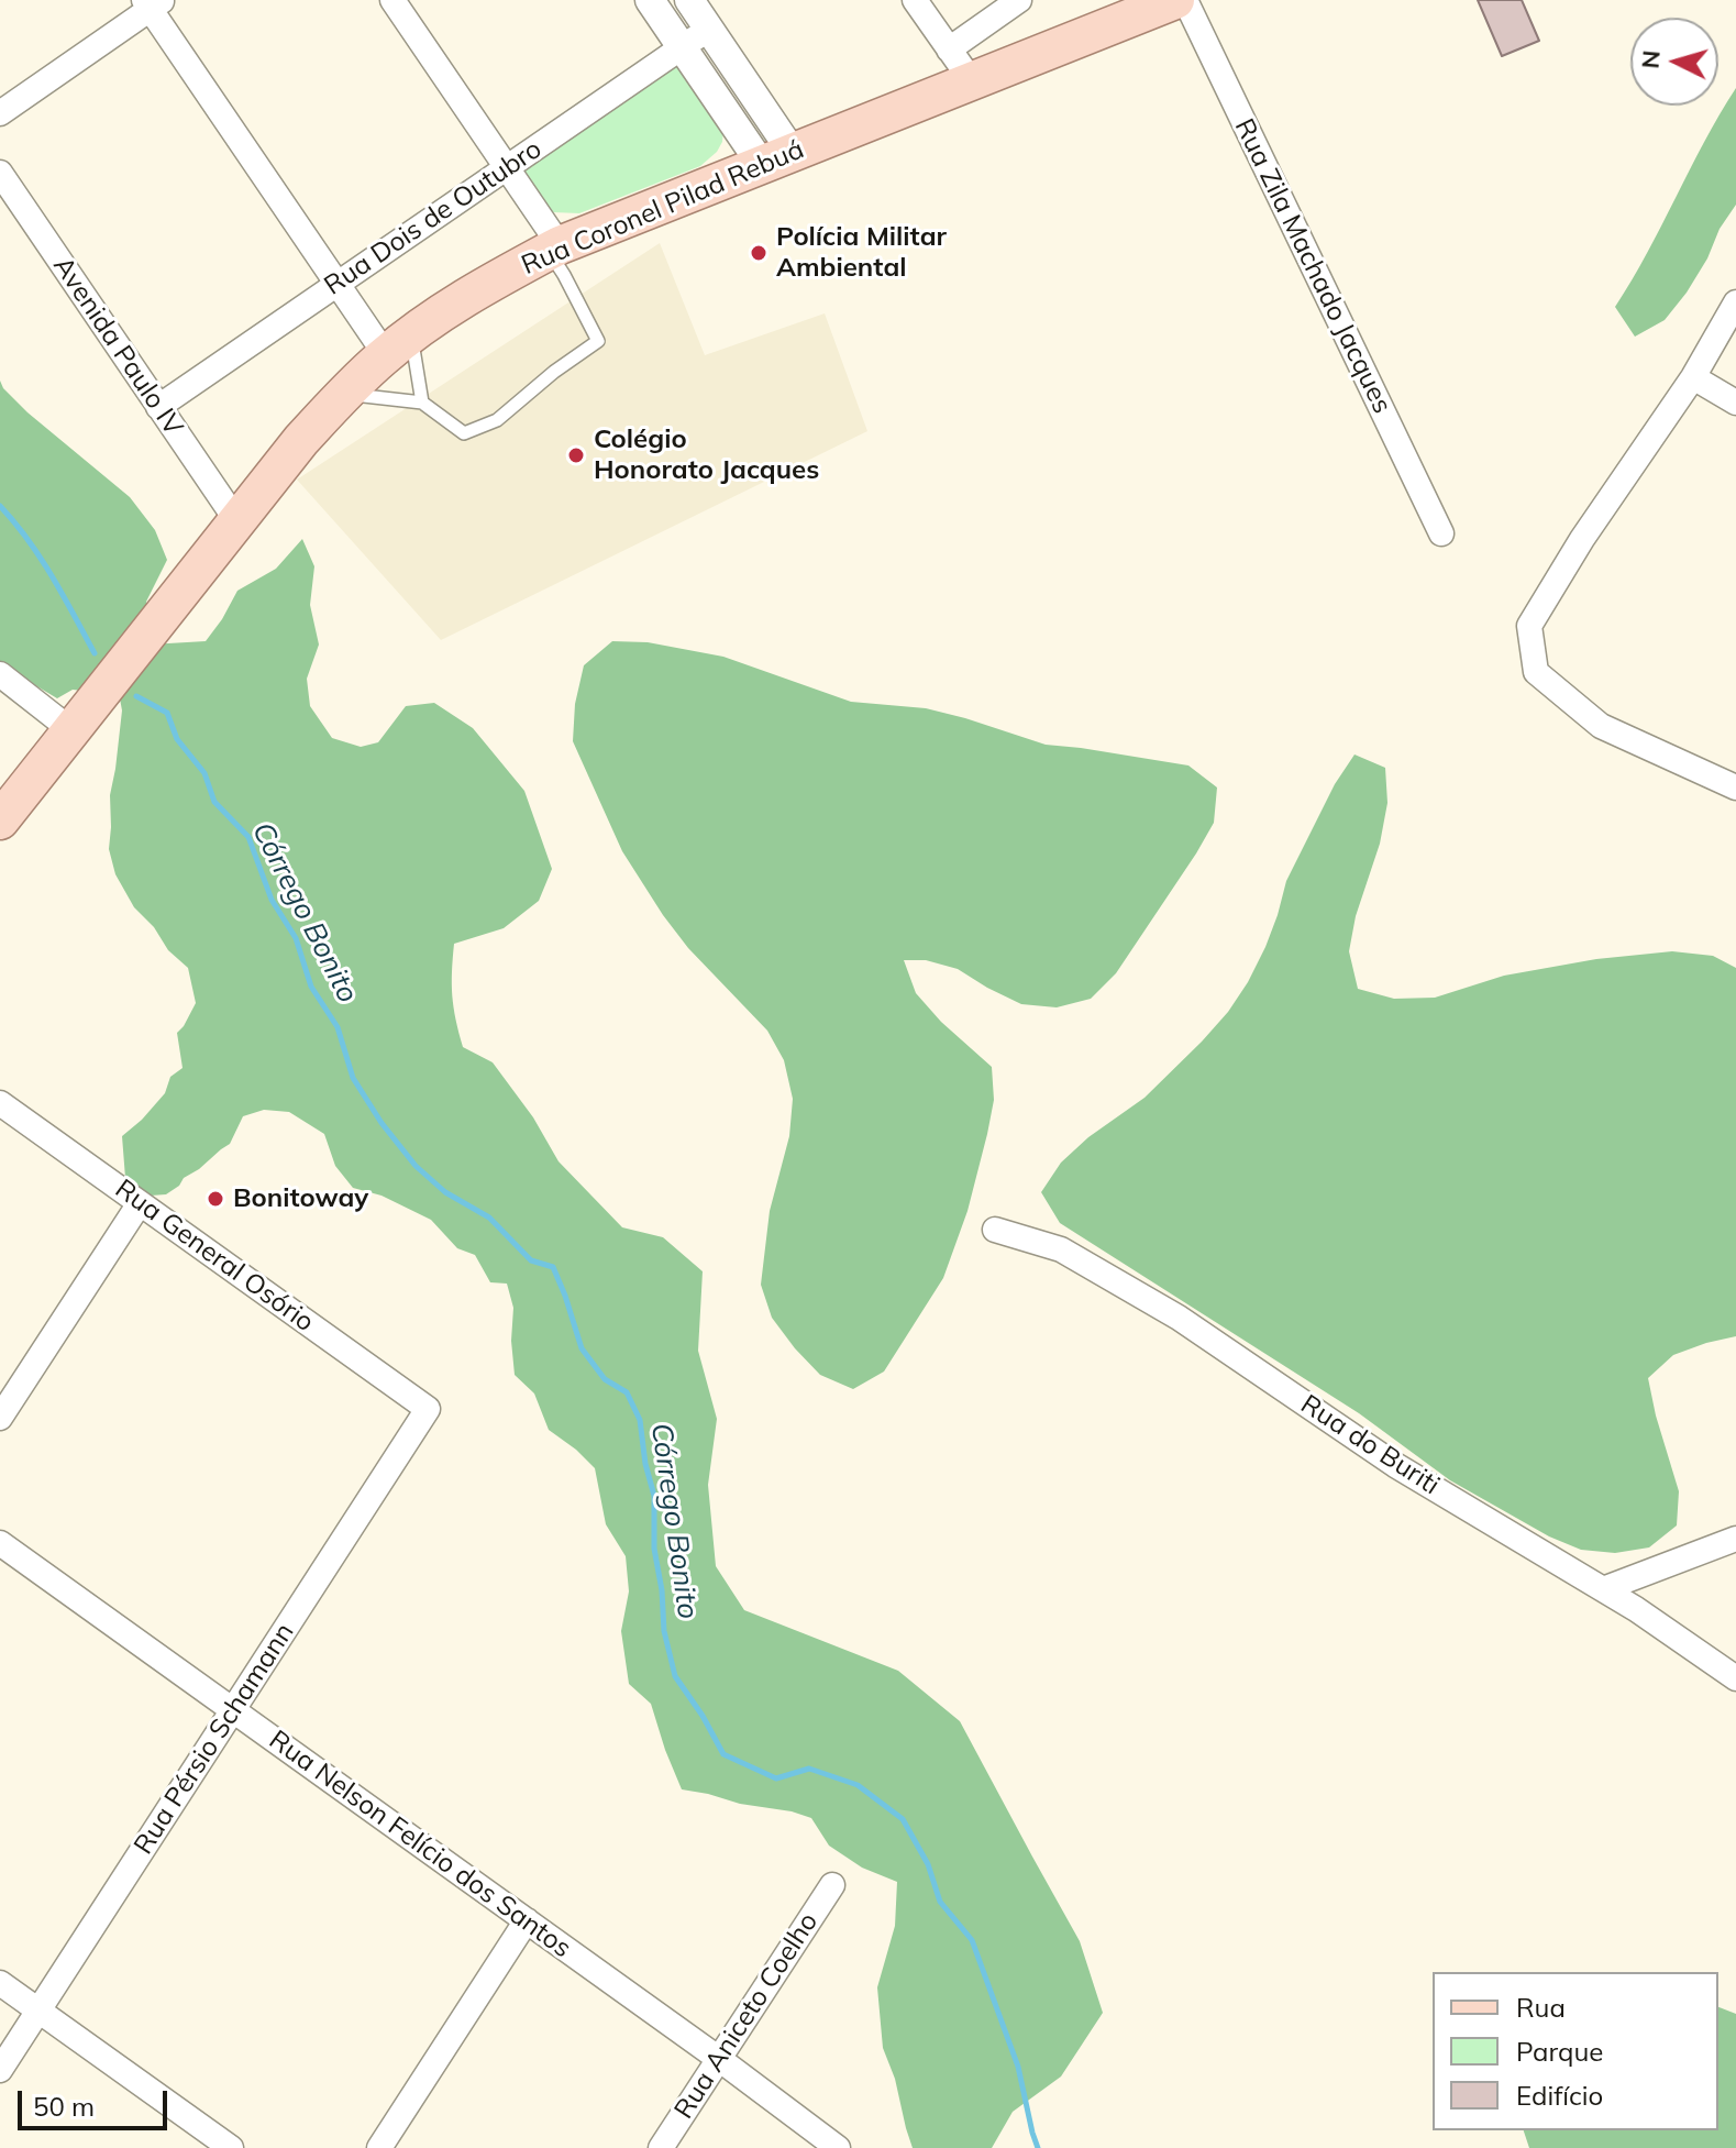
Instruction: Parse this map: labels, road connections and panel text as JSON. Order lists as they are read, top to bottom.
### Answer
{
  "streets": {
    "main road": ["Rua Coronel Pilad Rebuá"],
    "street": [
      "Rua Dois de Outubro",
      "Rua Zila Machado Jacques",
      "Avenida Paulo IV",
      "Rua General Osório",
      "Rua do Buriti",
      "Rua Pérsio Schamann",
      "Rua Nelson Felício dos Santos",
      "Rua Aniceto Coelho"
    ]
  },
  "crossings": [
    ["Rua Coronel Pilad Rebuá", "Avenida Paulo IV"],
    ["Rua Dois de Outubro", "Avenida Paulo IV"],
    ["Rua General Osório", "Rua Pérsio Schamann"],
    ["Rua Pérsio Schamann", "Rua Nelson Felício dos Santos"],
    ["Rua Nelson Felício dos Santos", "Rua Aniceto Coelho"]
  ],
  "water": ["Córrego Bonito"],
  "places": ["Polícia Militar Ambiental", "Colégio Honorato Jacques", "Bonitoway"],
  "legend": ["Rua", "Parque", "Edifício"],
  "scale_bar": "50 m",
  "north": "left"
}
